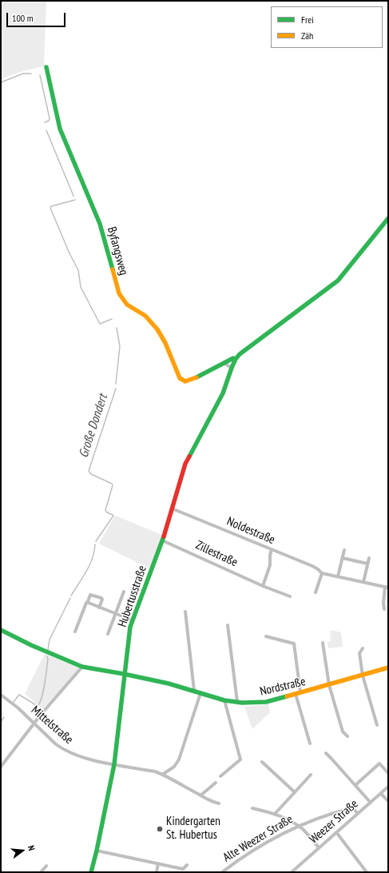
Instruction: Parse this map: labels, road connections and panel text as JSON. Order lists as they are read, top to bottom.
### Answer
{
  "streets": {
    "street": [
      "Byfangsweg",
      "Noldestraße",
      "Zillestraße",
      "Hubertusstraße",
      "Nordstraße",
      "Mittelstraße",
      "Weezer Straße",
      "Alte Weezer Straße"
    ]
  },
  "crossings": [
    ["Byfangsweg", "Hubertusstraße"],
    ["Noldestraße", "Hubertusstraße"],
    ["Zillestraße", "Hubertusstraße"],
    ["Hubertusstraße", "Nordstraße"],
    ["Hubertusstraße", "Mittelstraße"],
    ["Weezer Straße", "Alte Weezer Straße"]
  ],
  "water": ["Große Dondert"],
  "places": ["Kindergarten St. Hubertus"],
  "legend": ["Frei", "Zäh"],
  "scale_bar": "100 m",
  "north": "right"
}
